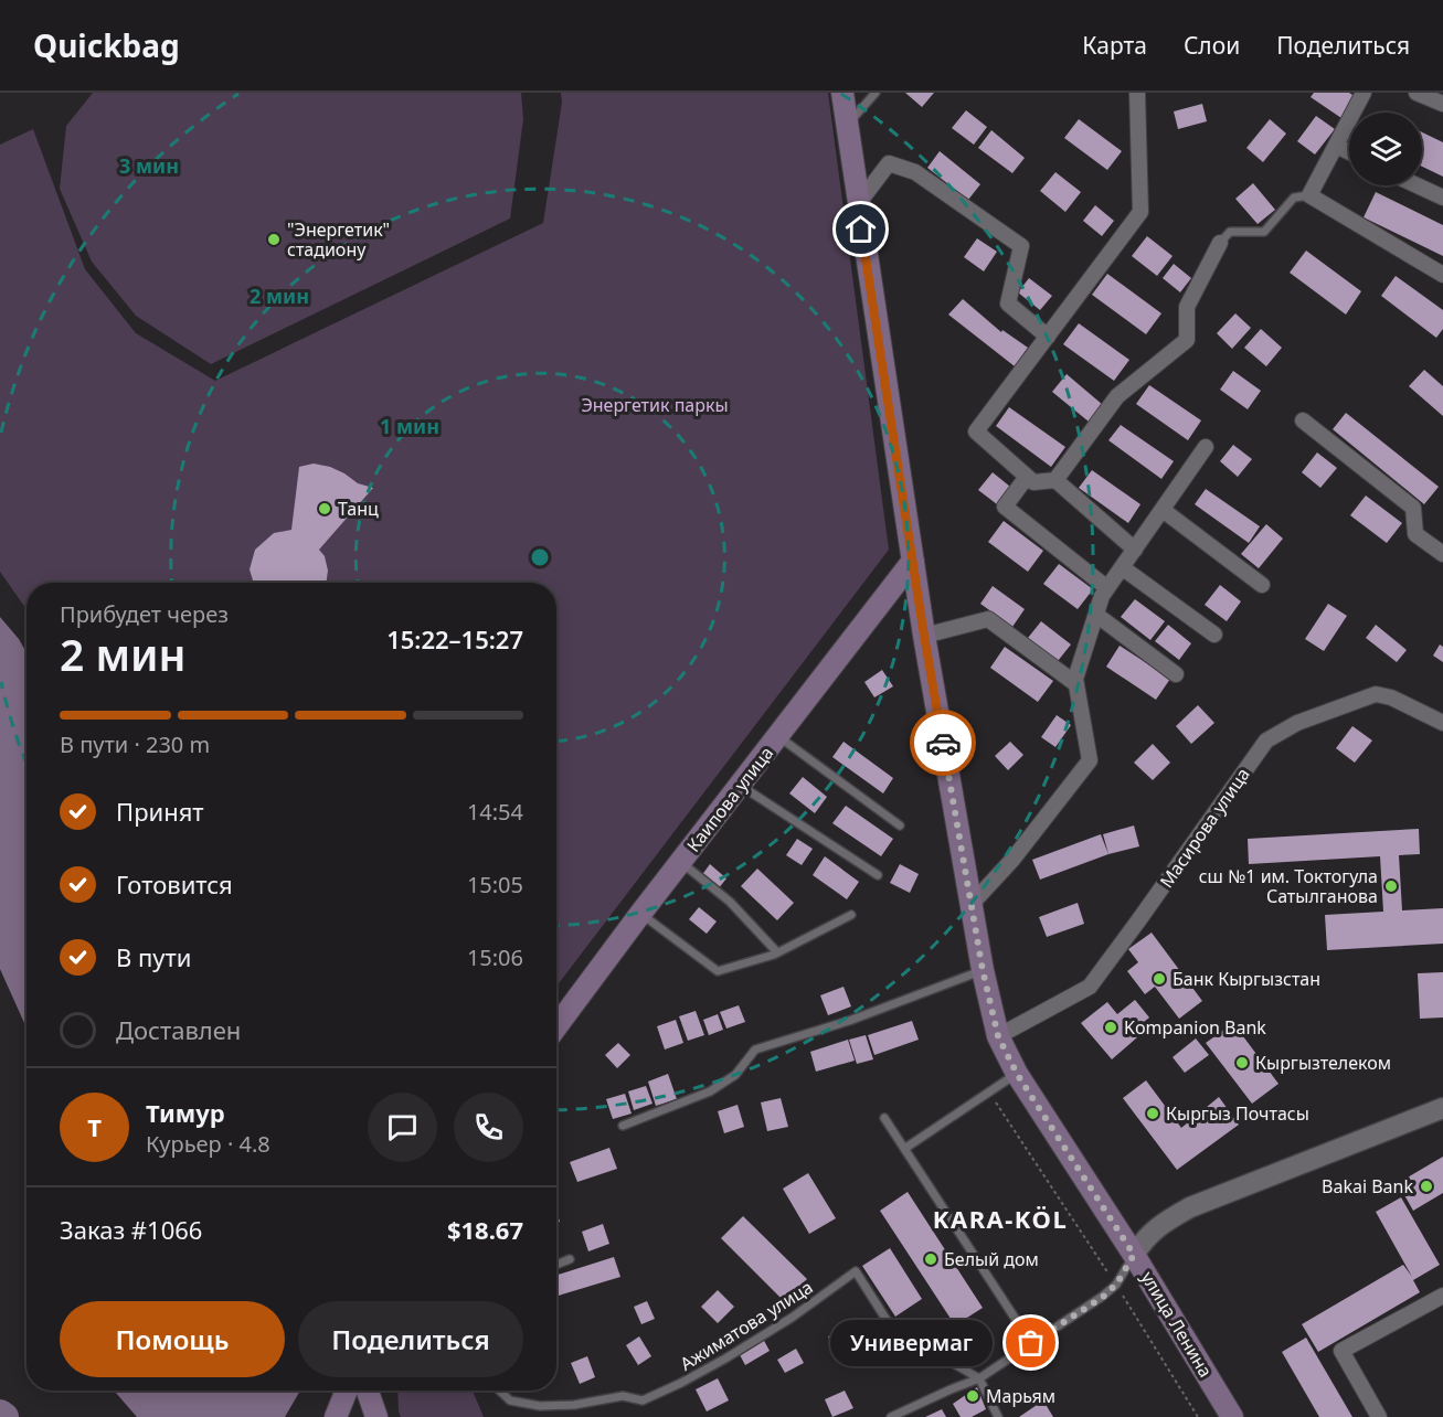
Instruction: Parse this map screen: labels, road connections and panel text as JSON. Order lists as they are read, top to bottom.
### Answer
{
  "streets": {
    "main road": ["Каипова улица", "улица Ленина"],
    "street": ["Масирова улица"],
    "lane": ["Ажиматова улица"]
  },
  "crossings": [
    ["Каипова улица", "улица Ленина"],
    ["Масирова улица", "улица Ленина"]
  ],
  "districts": ["KARA-KÖL"],
  "parks": ["Энергетик паркы"],
  "places": [
    "\"Энергетик\" стадиону",
    "Танц",
    "сш №1 им. Токтогула Сатылганова",
    "Банк Кыргызстан",
    "Kompanion Bank",
    "Кыргызтелеком",
    "Кыргыз Почтасы",
    "Bakai Bank",
    "Белый дом",
    "Универмаг",
    "Марьям"
  ],
  "page": {
    "header": "Quickbag",
    "nav": ["Карта", "Слои", "Поделиться"],
    "heading": ["2 мин", "Прибудет через", "15:22–15:27"],
    "panel": [
      "Тимур",
      "Курьер · 4.8",
      "Заказ #1066",
      "$18.67"
    ],
    "bar": "В пути · 230 m",
    "list": [
      ["Принят", "14:54"],
      ["Готовится", "15:05"],
      ["В пути", "15:06"],
      "Доставлен"
    ],
    "round": "Т",
    "buttons": ["Помощь", "Поделиться"],
    "bubble": "Универмаг"
  },
  "rings": ["3 мин", "2 мин", "1 мин"]
}
